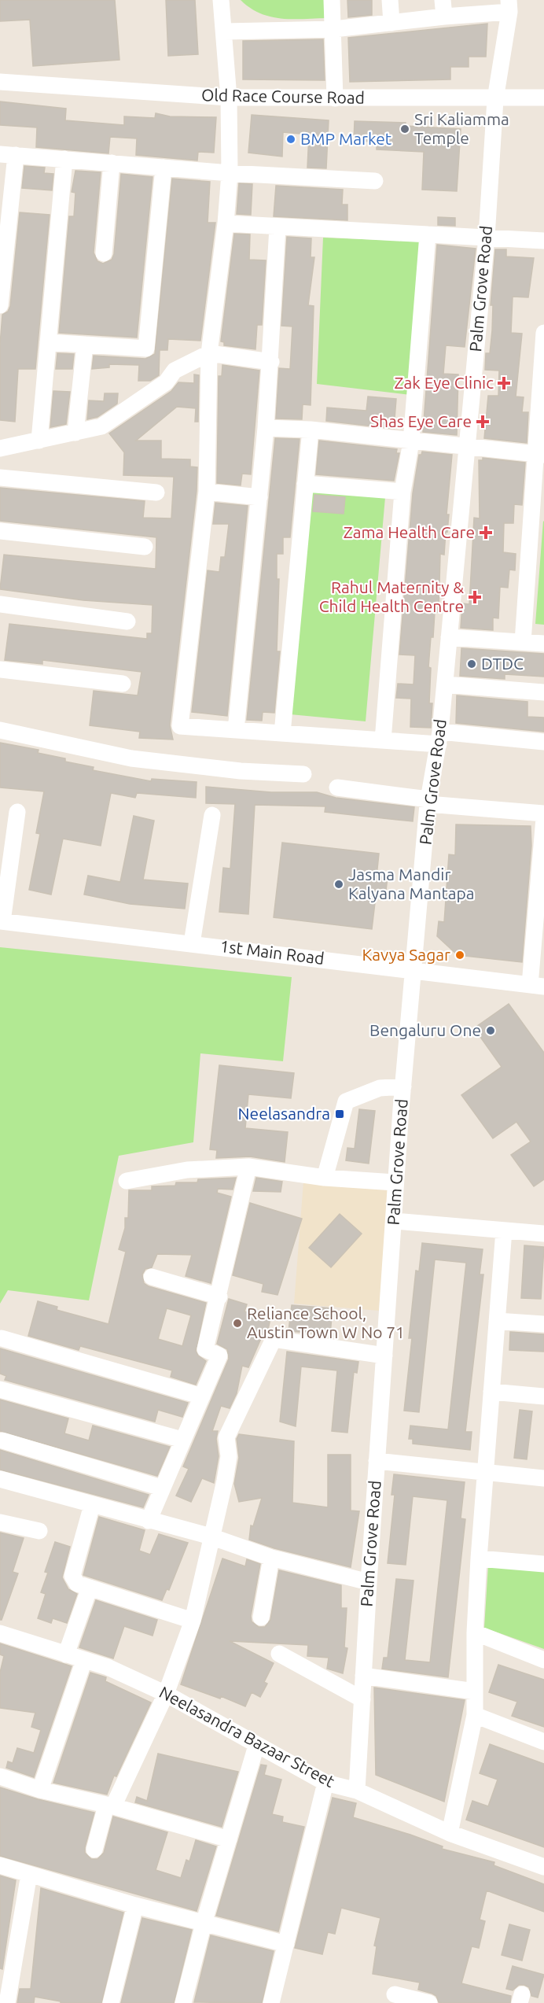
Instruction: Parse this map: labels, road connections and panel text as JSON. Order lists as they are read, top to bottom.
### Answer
{
  "streets": {
    "street": [
      "Old Race Course Road",
      "Palm Grove Road",
      "1st Main Road",
      "Neelasandra Bazaar Street"
    ]
  },
  "crossings": [
    ["Old Race Course Road", "Palm Grove Road"],
    ["Palm Grove Road", "1st Main Road"],
    ["Palm Grove Road", "Neelasandra Bazaar Street"]
  ],
  "places": {
    "other": [
      "Sri Kaliamma Temple",
      "BMP Market",
      "DTDC",
      "Jasma Mandir Kalyana Mantapa",
      "Kavya Sagar",
      "Bengaluru One",
      "Reliance School, Austin Town W No 71"
    ],
    "health": [
      "Zak Eye Clinic",
      "Shas Eye Care",
      "Zama Health Care",
      "Rahul Maternity & Child Health Centre"
    ],
    "transit": ["Neelasandra"]
  }
}
